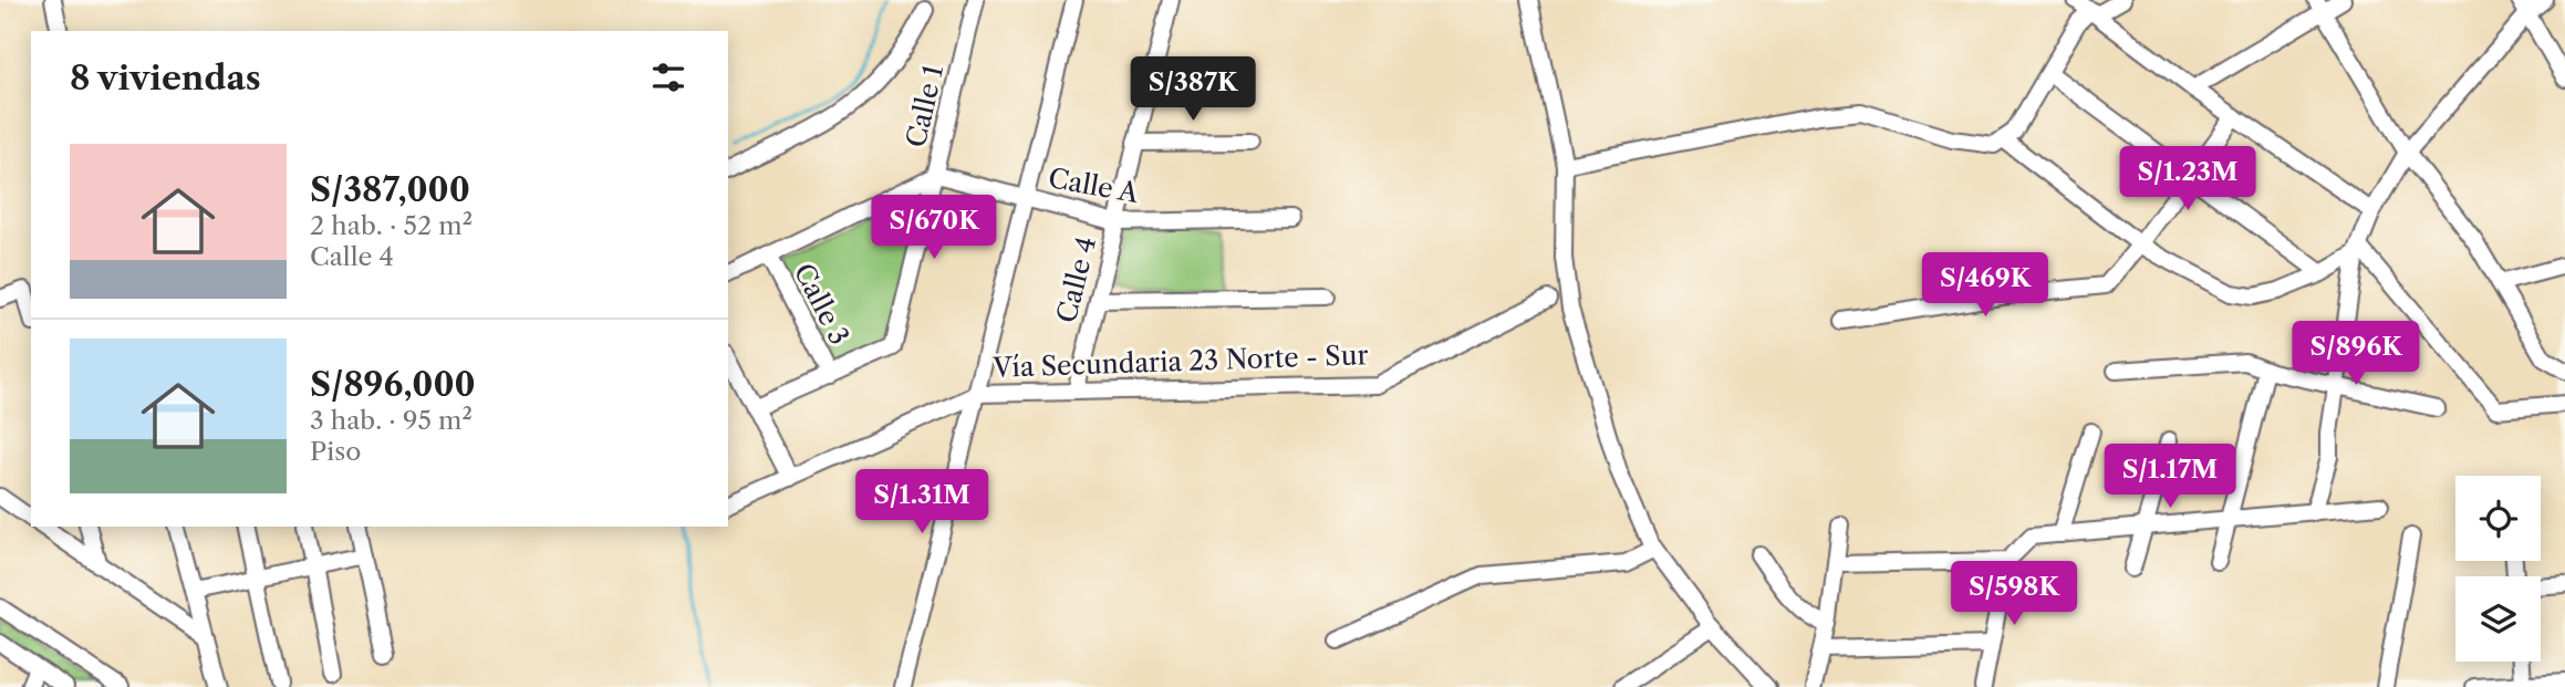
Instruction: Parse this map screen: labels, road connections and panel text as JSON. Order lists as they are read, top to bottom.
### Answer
{
  "streets": {
    "street": [
      "Calle 1",
      "Calle A",
      "Calle 4",
      "Calle 3",
      "Vía Secundaria 23 Norte - Sur"
    ]
  },
  "crossings": [
    ["Calle 1", "Calle A"],
    ["Calle 1", "Calle 3"],
    ["Calle A", "Calle 4"],
    ["Calle 4", "Vía Secundaria 23 Norte - Sur"]
  ],
  "page": {
    "heading": "8 viviendas",
    "price": [
      "S/387K",
      "S/1.23M",
      "S/670K",
      "S/469K",
      "S/896K",
      "S/1.17M",
      "S/1.31M",
      "S/598K"
    ],
    "list": [
      {
        "name": "S/387,000",
        "note": "2 hab. · 52 m² · Calle 4"
      },
      {
        "name": "S/896,000",
        "note": "3 hab. · 95 m² · Piso"
      }
    ]
  }
}
